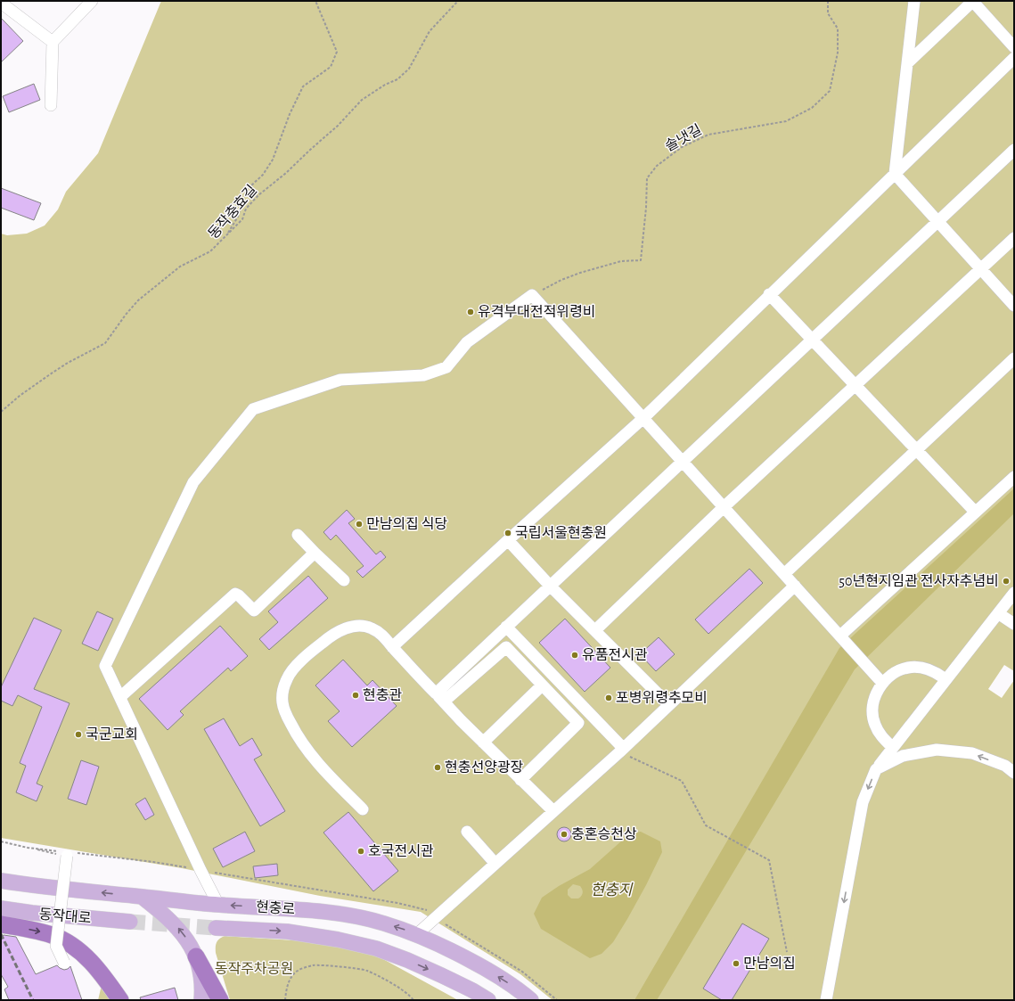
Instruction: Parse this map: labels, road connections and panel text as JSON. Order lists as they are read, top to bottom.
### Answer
{
  "streets": {
    "main road": ["현충로", "동작대로"],
    "path": ["솔냇길", "동작충효길"]
  },
  "water": ["현충지"],
  "parks": ["동작주차공원"],
  "places": [
    "유격부대전적위령비",
    "만남의집 식당",
    "국립서울현충원",
    "50년현지임관 전사자추념비",
    "유품전시관",
    "현충관",
    "포병위령추모비",
    "국군교회",
    "현충선양광장",
    "충혼승천상",
    "호국전시관",
    "만남의집"
  ]
}
